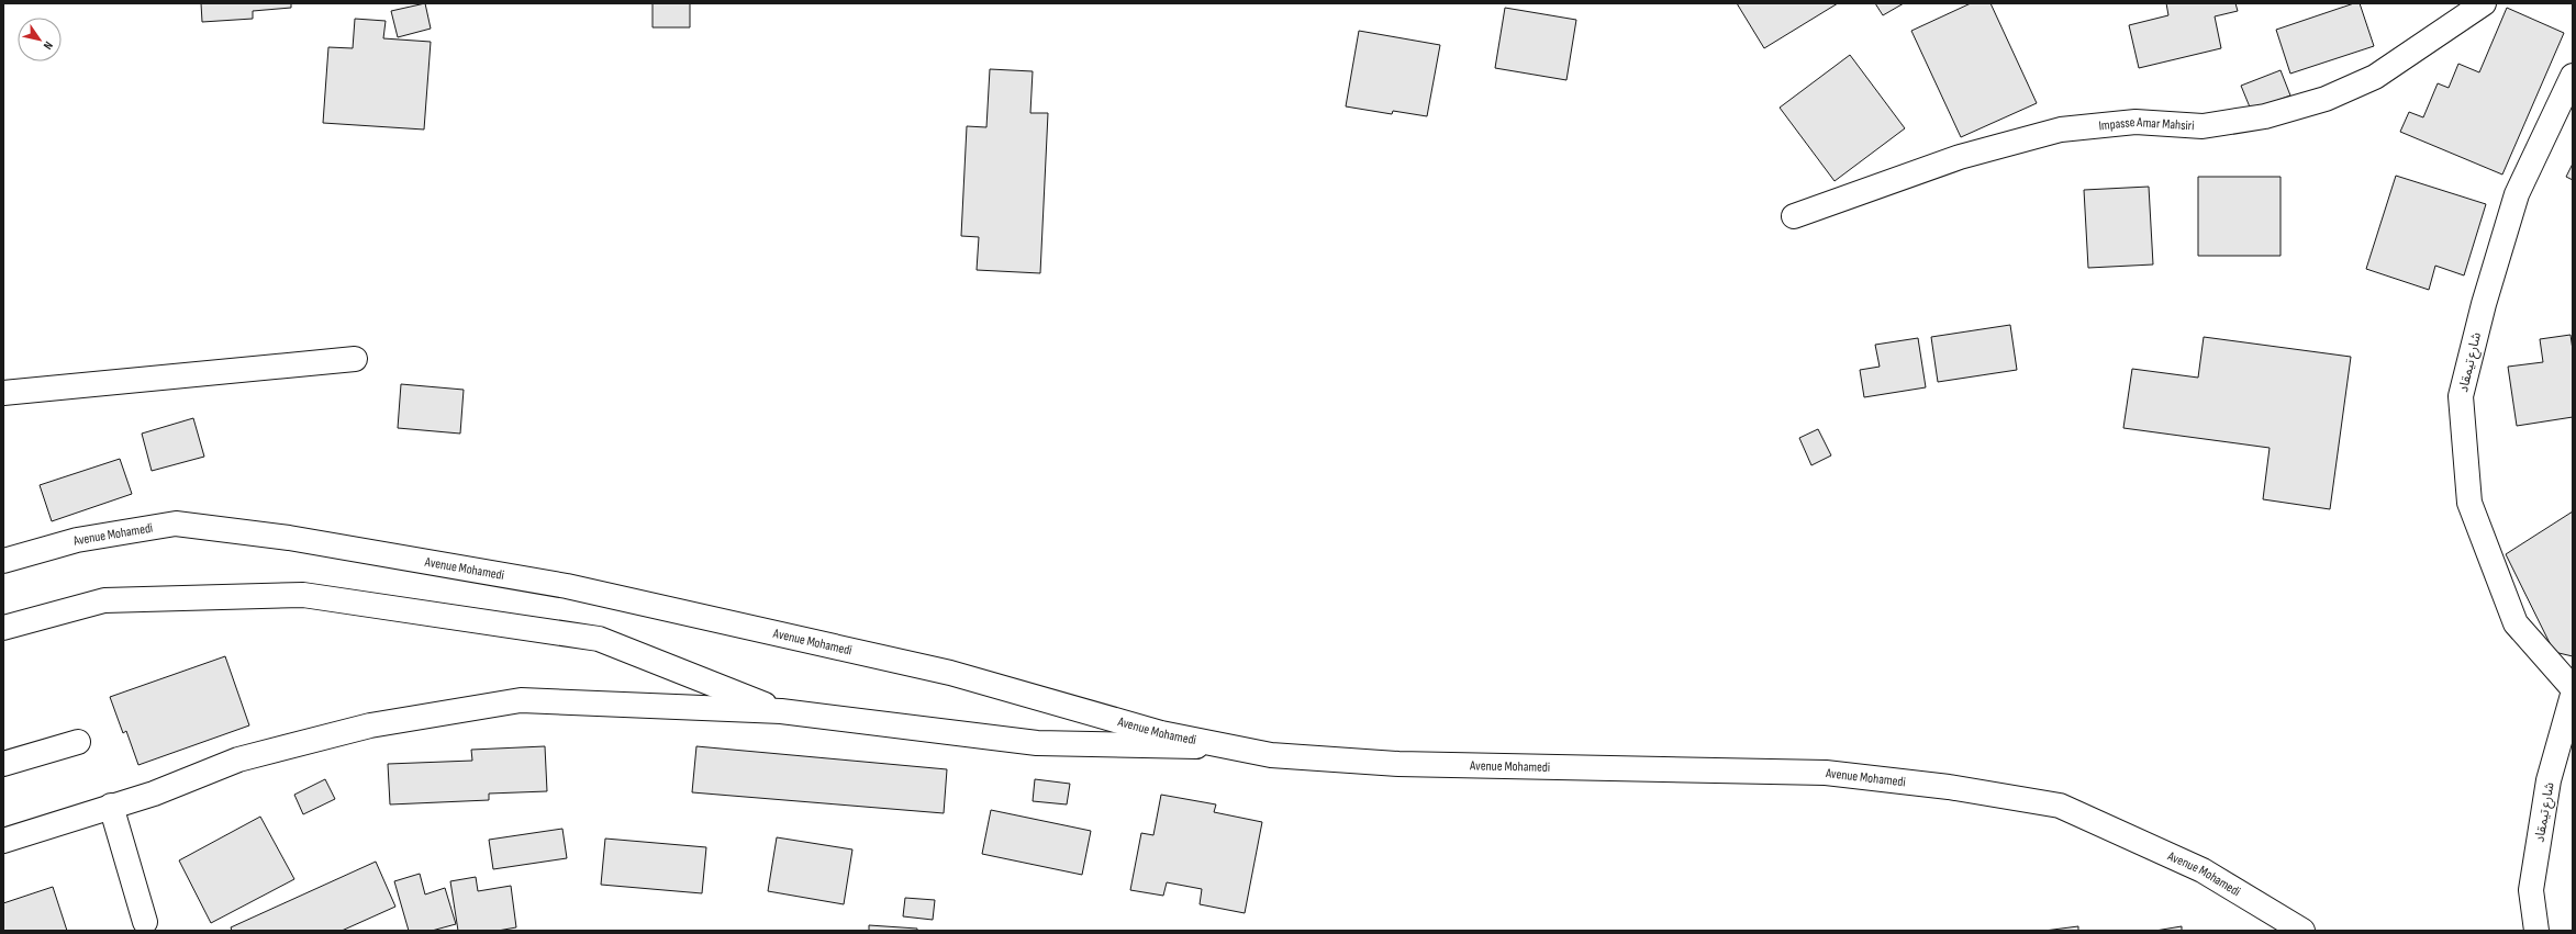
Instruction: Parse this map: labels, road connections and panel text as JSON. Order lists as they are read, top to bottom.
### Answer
{
  "streets": {
    "street": ["Impasse Amar Mahsiri", "شارع تيمقاد", "Avenue Mohamedi"]
  },
  "north": "bottom right"
}
